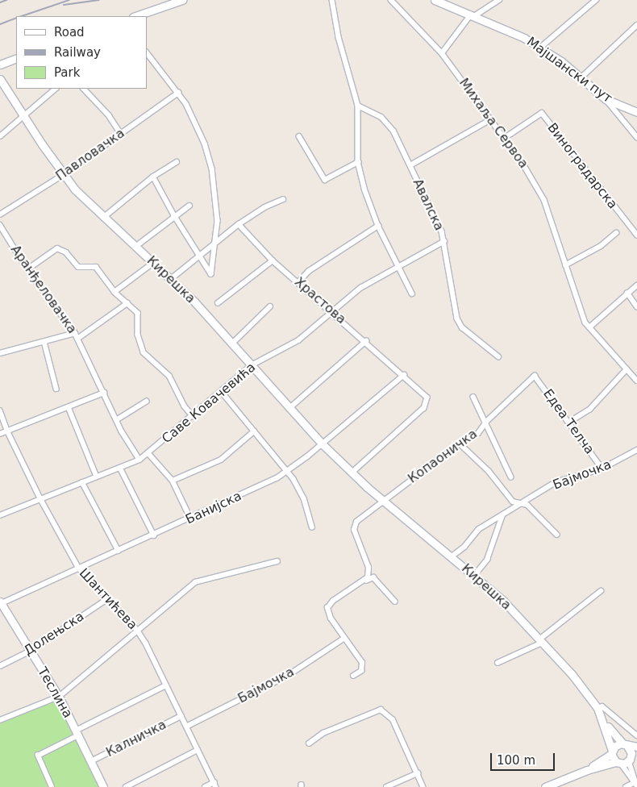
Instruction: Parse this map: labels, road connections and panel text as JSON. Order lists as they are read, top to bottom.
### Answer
{
  "streets": {
    "street": [
      "Мајшански пут",
      "Михаља Сервоа",
      "Павловачка",
      "Виноградарска",
      "Авалска",
      "Кирешка",
      "Аранђеловачка",
      "Храстова",
      "Саве Ковачевића",
      "Едеа Телча",
      "Копаоничка",
      "Бајмочка",
      "Банијска",
      "Шантићева",
      "Долењска",
      "Теслина",
      "Калничка"
    ]
  },
  "crossings": [
    ["Михаља Сервоа", "Виноградарска"],
    ["Павловачка", "Кирешка"],
    ["Авалска", "Саве Ковачевића"],
    ["Кирешка", "Саве Ковачевића"],
    ["Кирешка", "Копаоничка"],
    ["Кирешка", "Бајмочка"],
    ["Кирешка", "Банијска"],
    ["Аранђеловачка", "Саве Ковачевића"],
    ["Храстова", "Саве Ковачевића"],
    ["Храстова", "Банијска"],
    ["Саве Ковачевића", "Шантићева"],
    ["Едеа Телча", "Копаоничка"],
    ["Едеа Телча", "Бајмочка"],
    ["Бајмочка", "Шантићева"],
    ["Банијска", "Шантићева"],
    ["Банијска", "Теслина"],
    ["Шантићева", "Долењска"],
    ["Шантићева", "Калничка"],
    ["Долењска", "Теслина"],
    ["Теслина", "Калничка"]
  ],
  "legend": ["Road", "Railway", "Park"],
  "scale_bar": "100 m"
}
